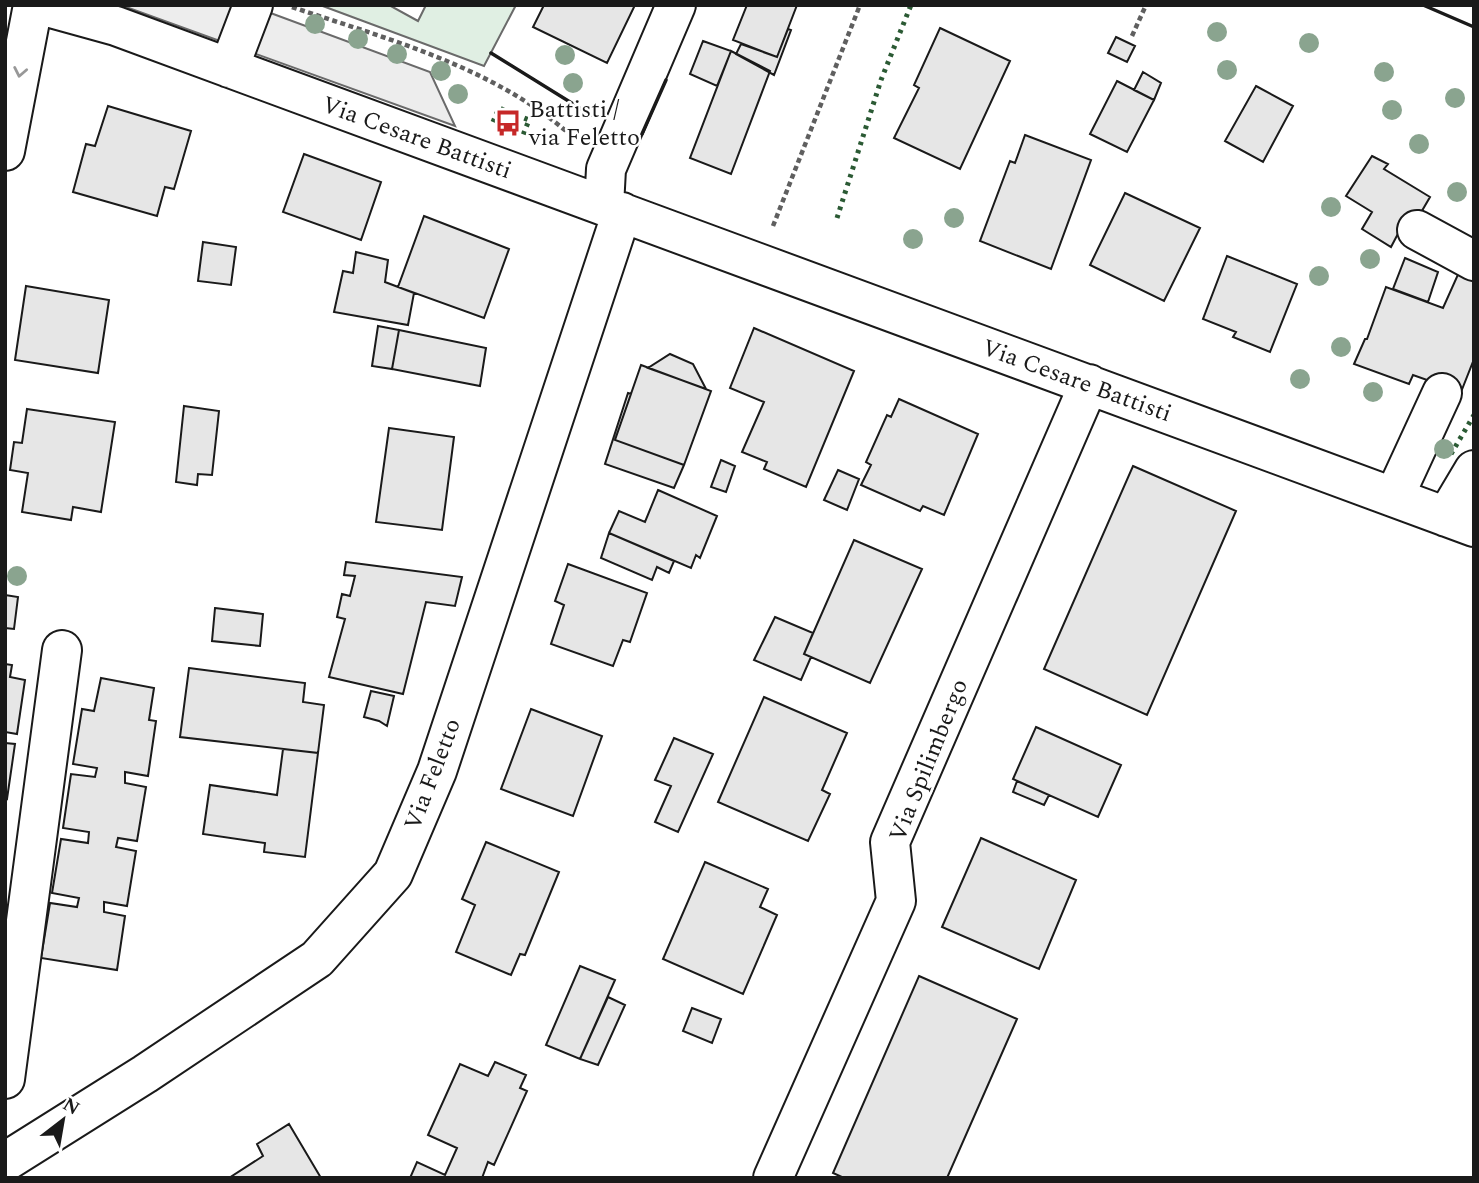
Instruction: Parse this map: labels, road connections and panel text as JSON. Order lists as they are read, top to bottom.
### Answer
{
  "streets": {
    "street": ["Via Cesare Battisti", "Via Spilimbergo", "Via Feletto"]
  },
  "crossings": [
    ["Via Cesare Battisti", "Via Spilimbergo"],
    ["Via Cesare Battisti", "Via Feletto"]
  ],
  "places": {
    "bus stop": ["Battisti / via Feletto"]
  },
  "north": "top right"
}
